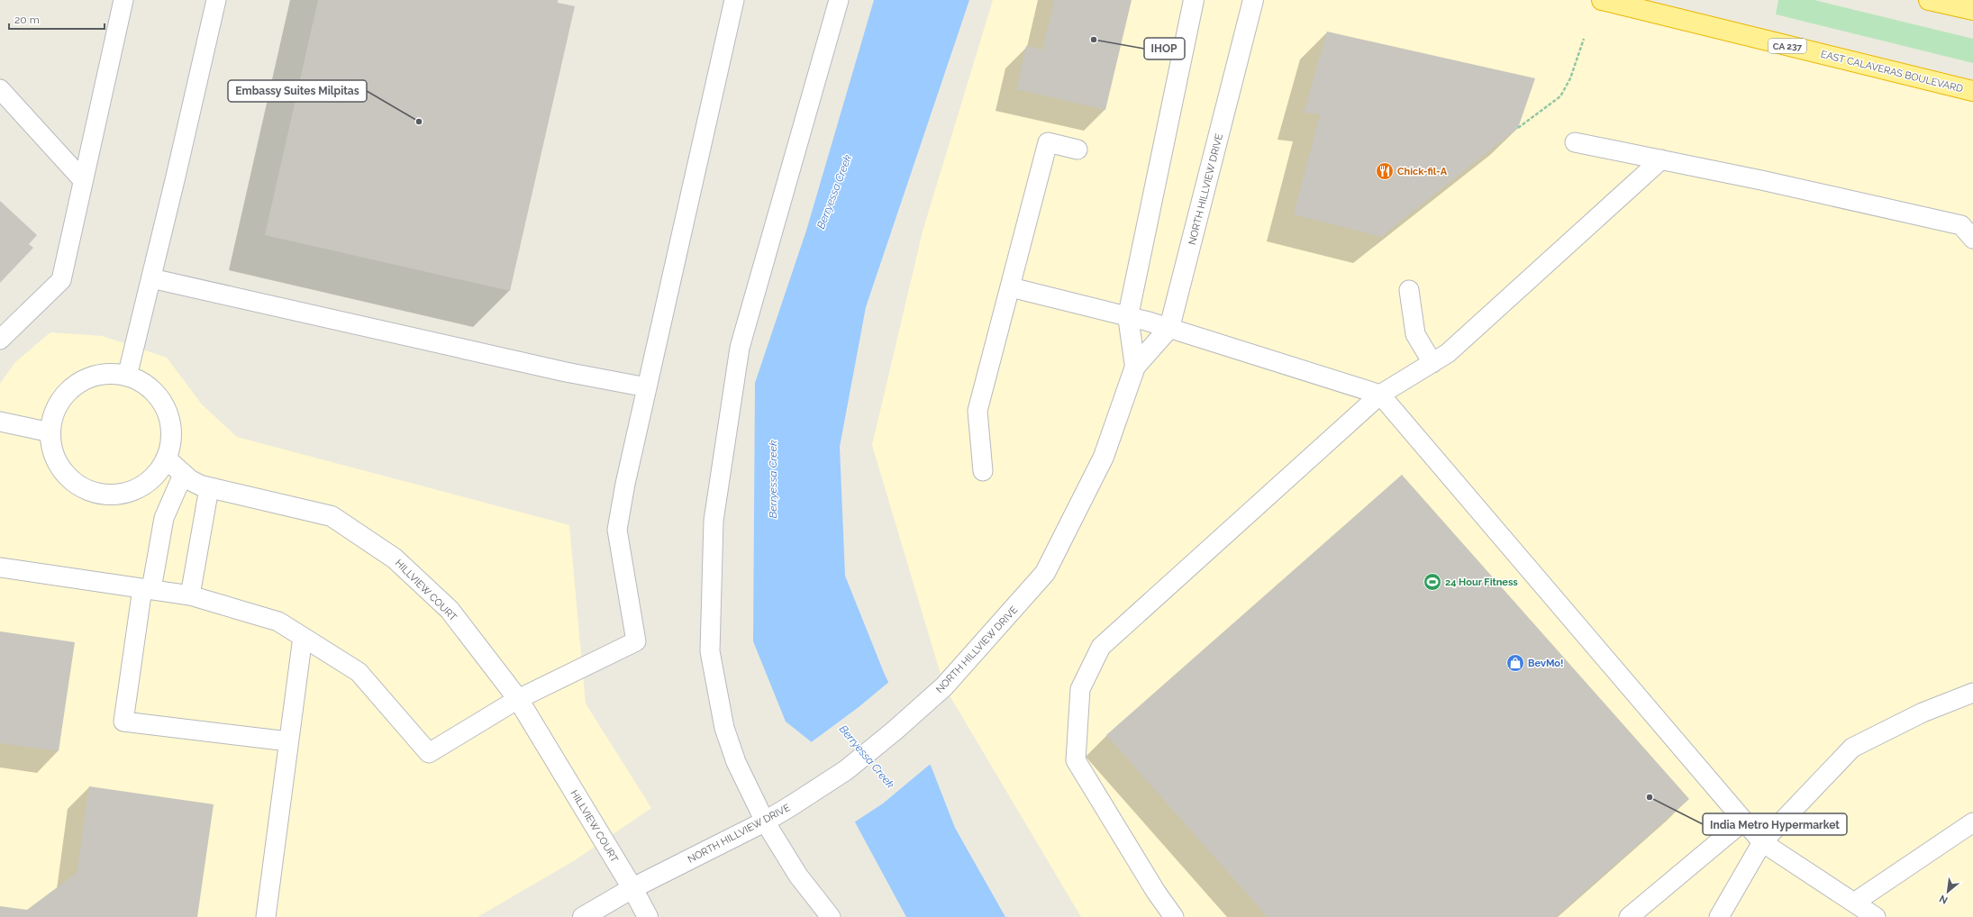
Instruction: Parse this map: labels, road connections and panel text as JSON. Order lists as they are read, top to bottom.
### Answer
{
  "streets": {
    "highway": ["CA 237", "EAST CALAVERAS BOULEVARD"],
    "street": ["NORTH HILLVIEW DRIVE", "HILLVIEW COURT"]
  },
  "crossings": [
    ["NORTH HILLVIEW DRIVE", "HILLVIEW COURT"]
  ],
  "water": ["Berryessa Creek"],
  "places": {
    "other": ["IHOP", "Embassy Suites Milpitas", "India Metro Hypermarket"],
    "restaurant": ["Chick-fil-A"],
    "sports": ["24 Hour Fitness"],
    "shop": ["BevMo!"]
  },
  "scale_bar": "20 m",
  "north": "bottom left"
}
